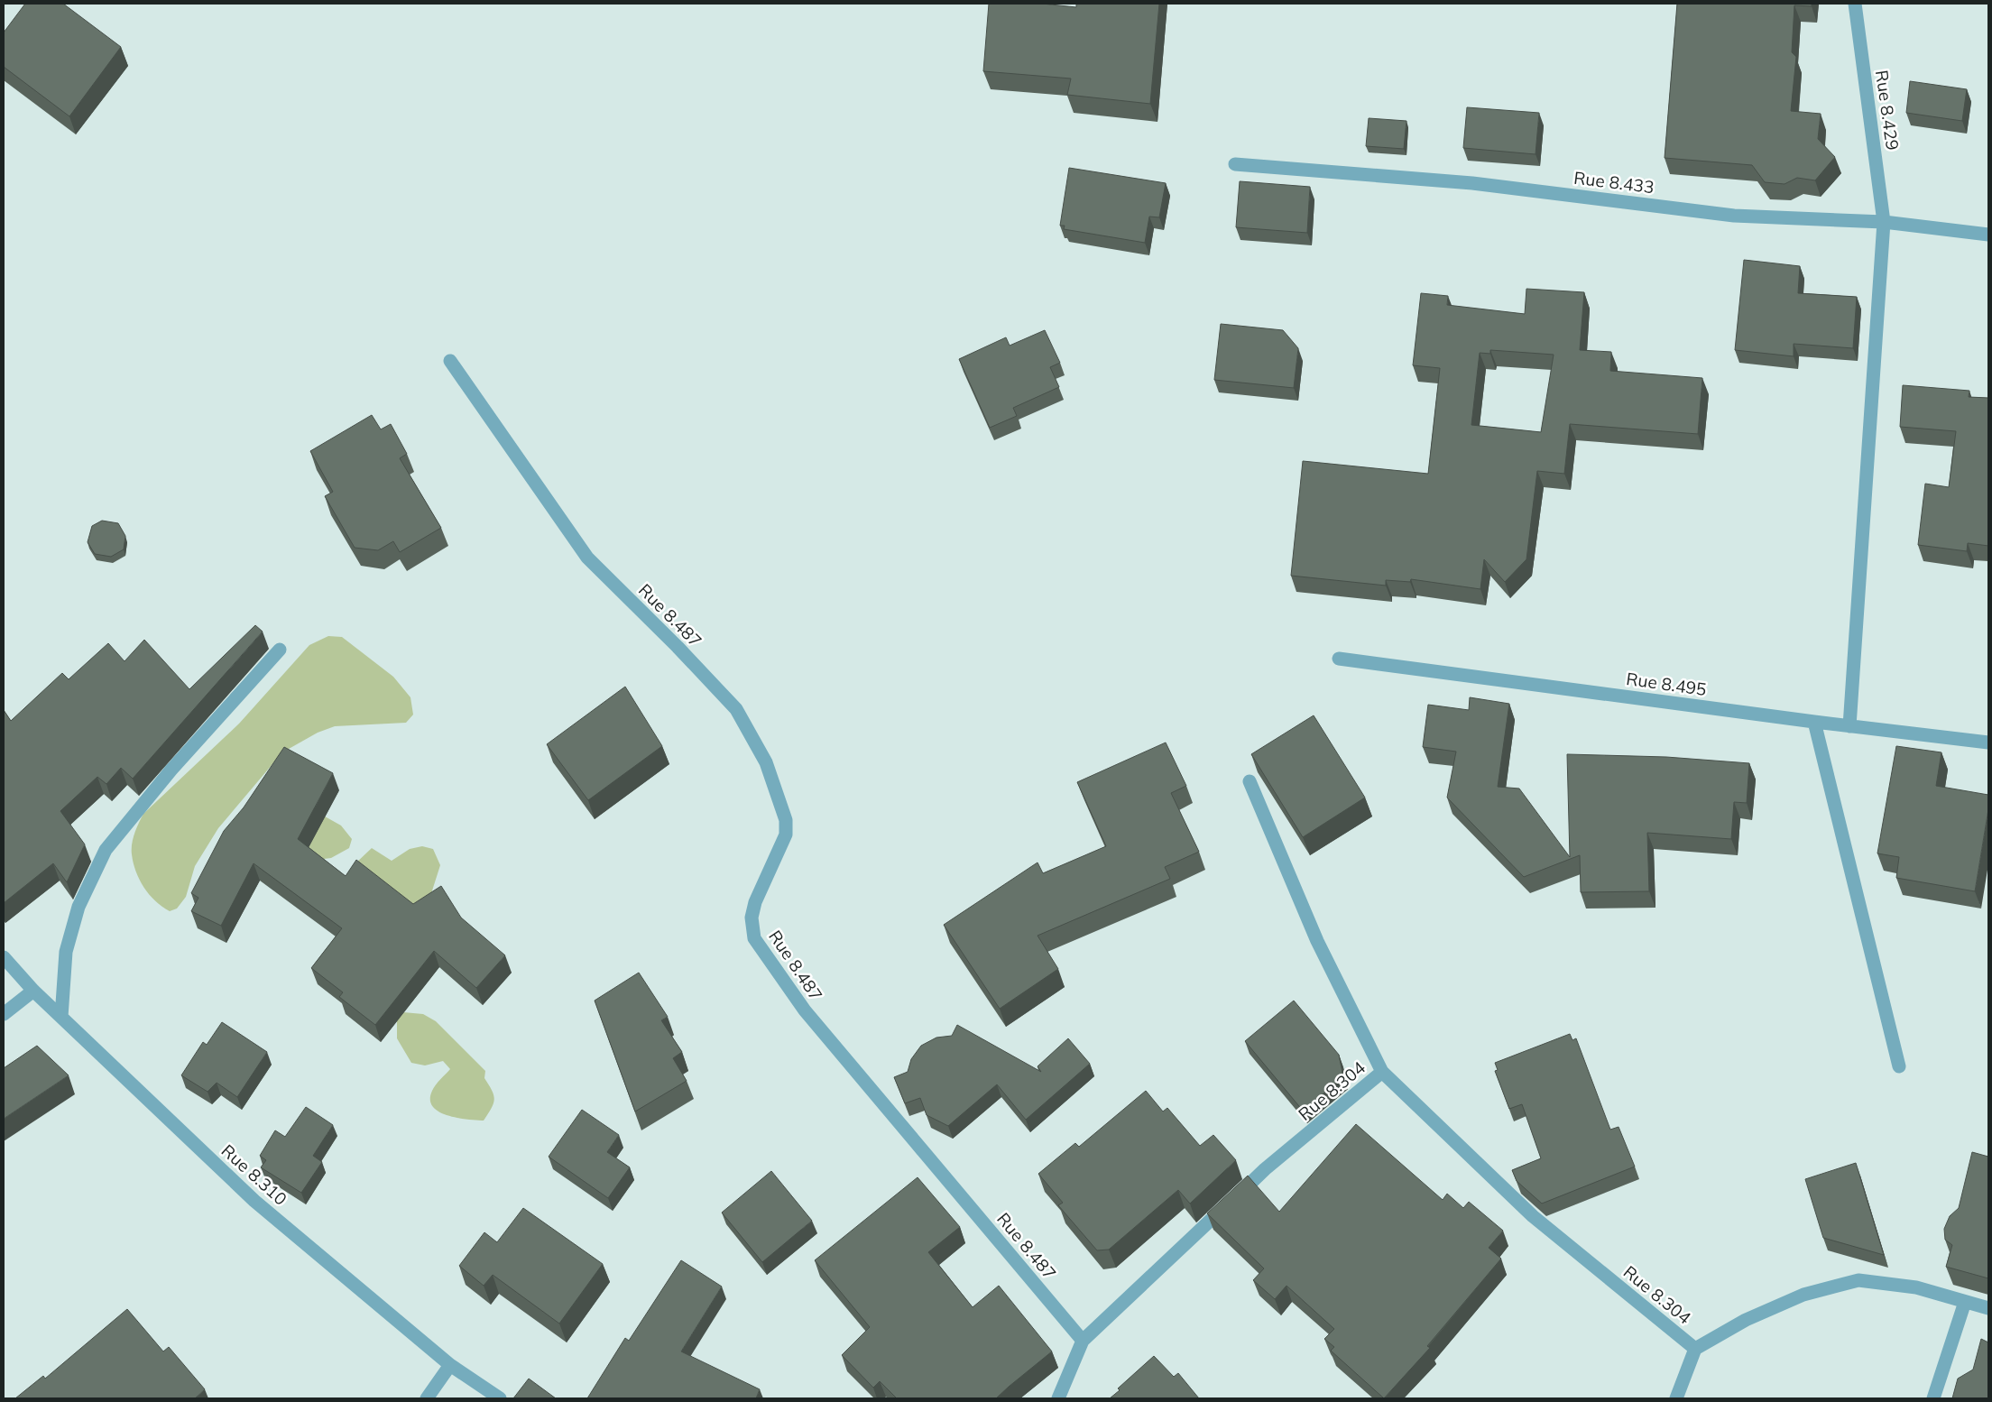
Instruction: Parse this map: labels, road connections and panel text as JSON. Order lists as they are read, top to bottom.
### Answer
{
  "streets": {
    "street": [
      "Rue 8.429",
      "Rue 8.433",
      "Rue 8.487",
      "Rue 8.495",
      "Rue 8.304",
      "Rue 8.310"
    ]
  },
  "crossings": [
    ["Rue 8.429", "Rue 8.433"],
    ["Rue 8.429", "Rue 8.495"],
    ["Rue 8.487", "Rue 8.304"]
  ]
}
